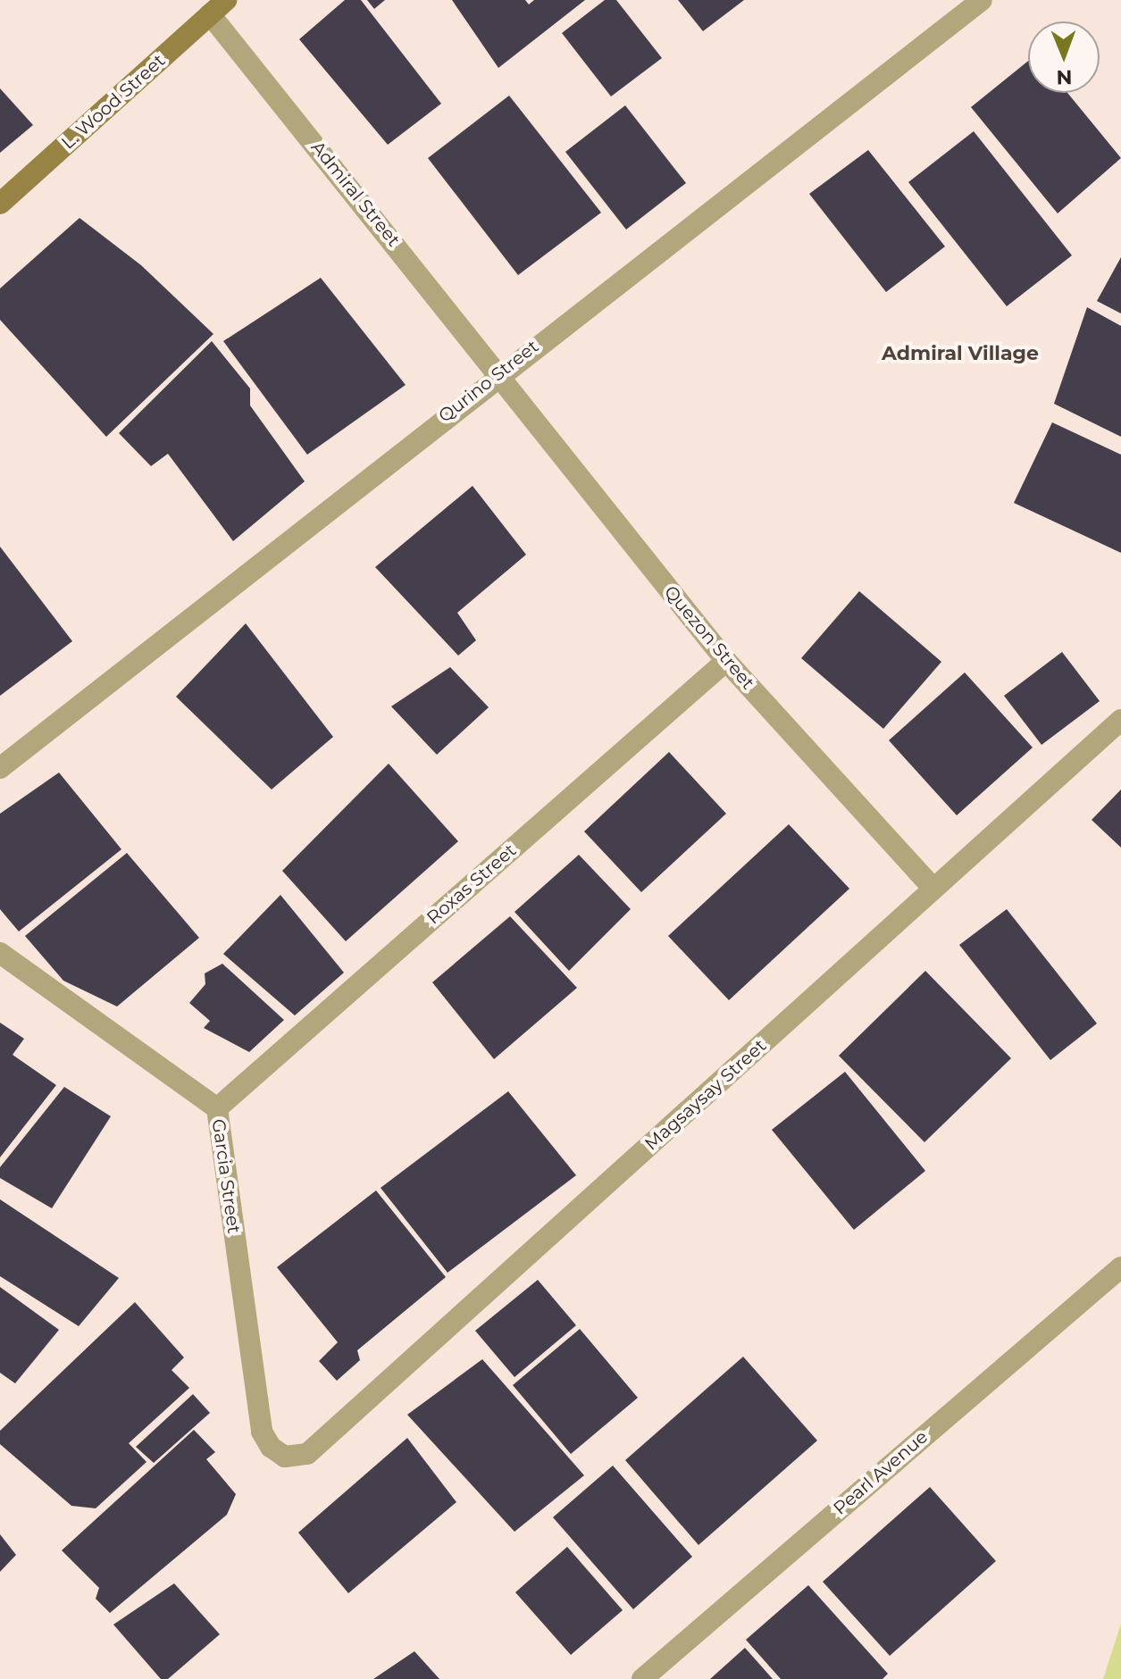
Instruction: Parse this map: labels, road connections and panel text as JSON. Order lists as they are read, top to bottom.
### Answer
{
  "streets": {
    "main road": ["L. Wood Street"],
    "street": [
      "Admiral Street",
      "Qurino Street",
      "Quezon Street",
      "Roxas Street",
      "Magsaysay Street",
      "Garcia Street",
      "Pearl Avenue"
    ]
  },
  "crossings": [
    ["L. Wood Street", "Admiral Street"],
    ["Admiral Street", "Qurino Street"],
    ["Admiral Street", "Quezon Street"],
    ["Qurino Street", "Quezon Street"],
    ["Quezon Street", "Roxas Street"],
    ["Quezon Street", "Magsaysay Street"],
    ["Roxas Street", "Garcia Street"],
    ["Magsaysay Street", "Garcia Street"]
  ],
  "districts": ["Admiral Village"],
  "north": "bottom"
}
